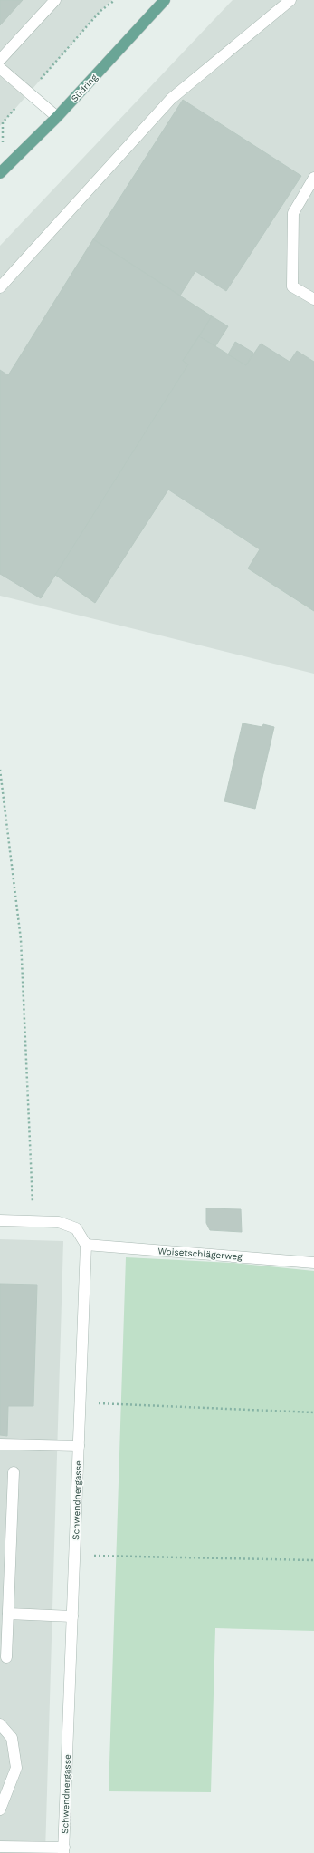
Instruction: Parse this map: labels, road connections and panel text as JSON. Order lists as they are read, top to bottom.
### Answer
{
  "streets": {
    "main road": ["Südring"],
    "street": ["Woisetschlägerweg", "Schwendnergasse"]
  },
  "crossings": [
    ["Woisetschlägerweg", "Schwendnergasse"]
  ]
}
